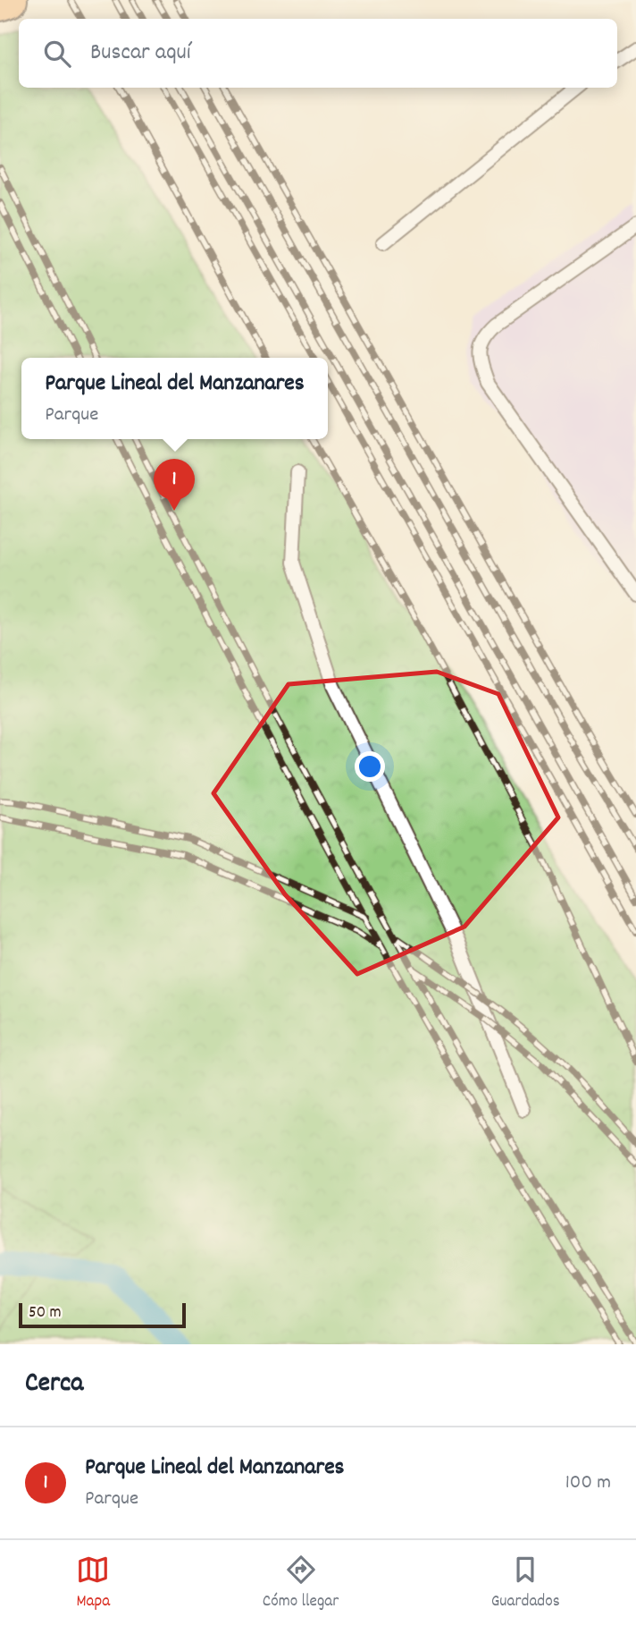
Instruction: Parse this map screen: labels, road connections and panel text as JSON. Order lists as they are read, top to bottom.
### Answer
{
  "scale_bar": "50 m",
  "page": {
    "search": "Buscar aquí",
    "popup": ["Parque Lineal del Manzanares", "Parque"],
    "pins": "1",
    "scale": "50 m",
    "heading": "Cerca",
    "list": [
      {
        "mark": "1",
        "name": "Parque Lineal del Manzanares",
        "note": "Parque",
        "value": "100 m"
      }
    ],
    "nav": ["Mapa", "Cómo llegar", "Guardados"]
  }
}
